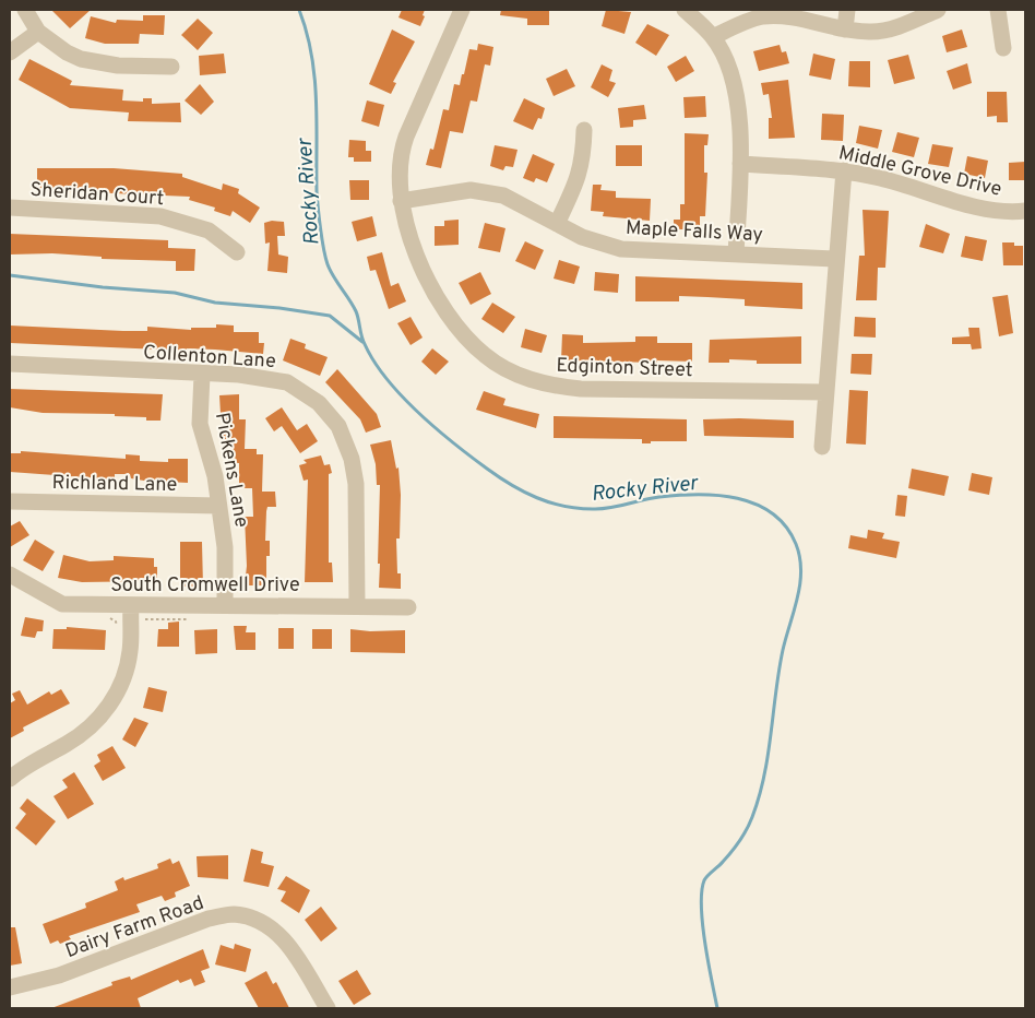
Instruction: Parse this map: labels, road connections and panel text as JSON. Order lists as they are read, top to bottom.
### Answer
{
  "streets": {
    "street": [
      "Middle Grove Drive",
      "Sheridan Court",
      "Maple Falls Way",
      "Collenton Lane",
      "Edginton Street",
      "Pickens Lane",
      "Richland Lane",
      "South Cromwell Drive",
      "Dairy Farm Road"
    ]
  },
  "crossings": [
    ["Maple Falls Way", "Edginton Street"],
    ["Collenton Lane", "Pickens Lane"],
    ["Collenton Lane", "South Cromwell Drive"],
    ["Pickens Lane", "Richland Lane"],
    ["Pickens Lane", "South Cromwell Drive"]
  ],
  "water": ["Rocky River"]
}
